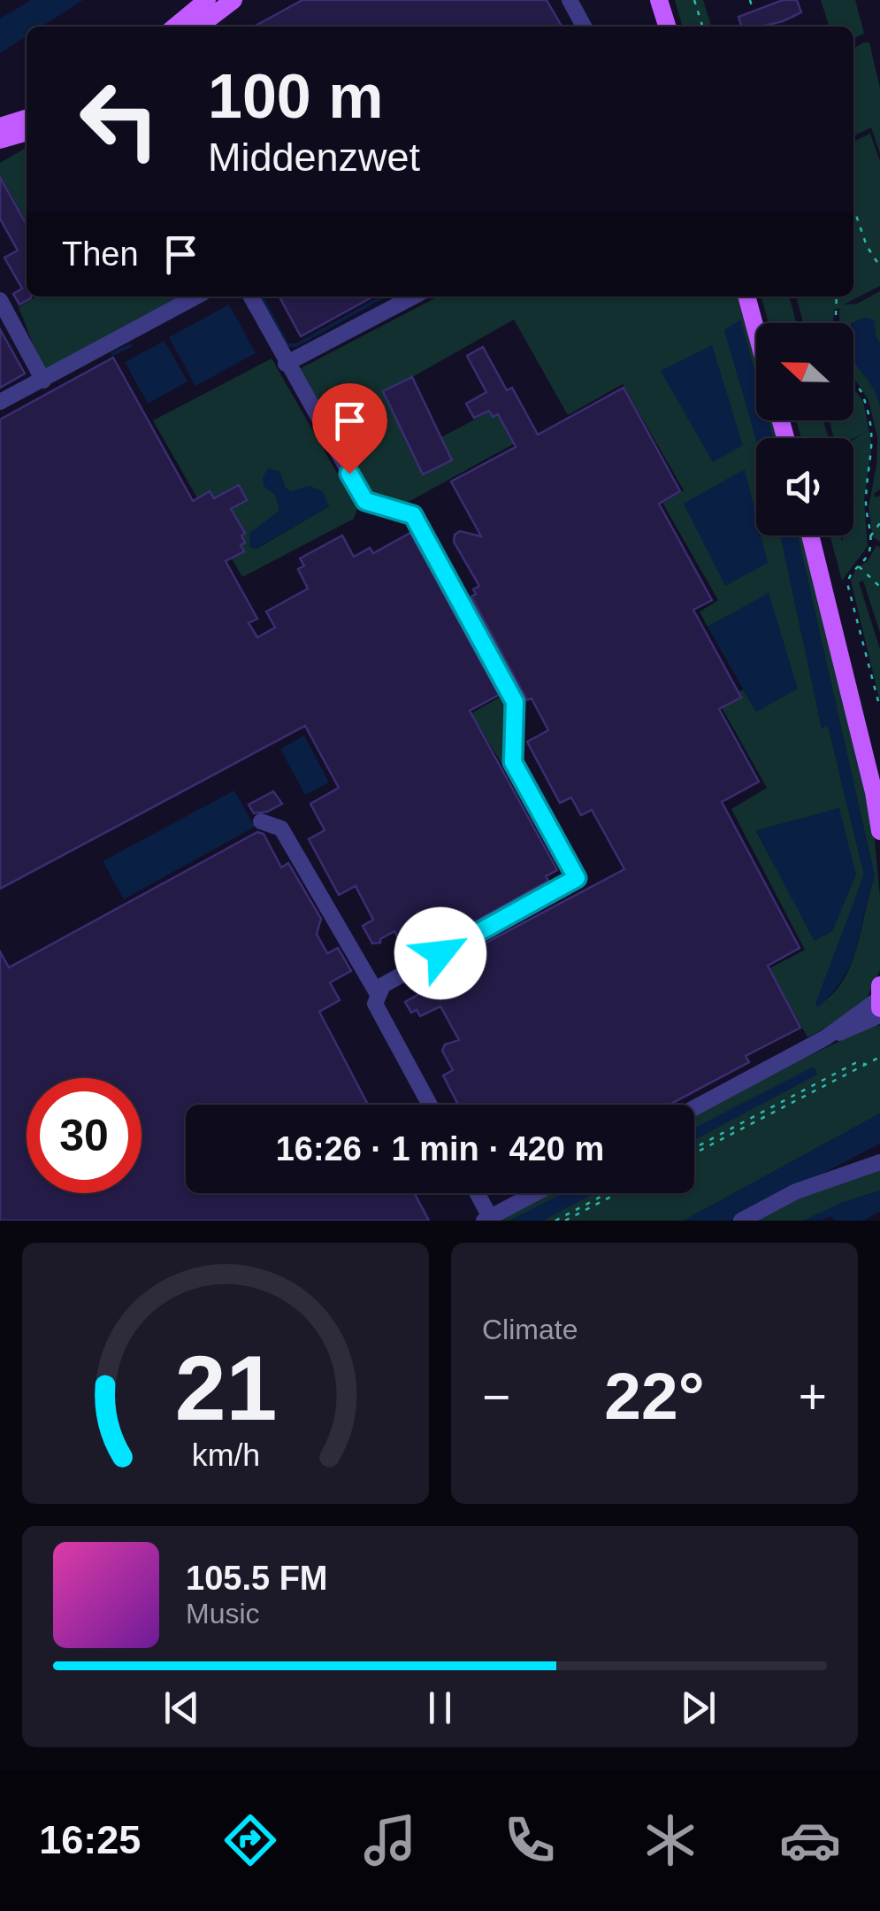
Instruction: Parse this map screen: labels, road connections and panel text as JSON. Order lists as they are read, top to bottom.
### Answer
{
  "north": "left",
  "page": {
    "turn": ["100 m", "Middenzwet"],
    "then": "Then",
    "limit": "30",
    "trip": "16:26 · 1 min · 420 m",
    "tile": "Climate",
    "heat": ["−", "22°", "+"],
    "song": ["105.5 FM", "Music"],
    "tabs": "16:25",
    "gauge": ["21", "km/h"]
  }
}
